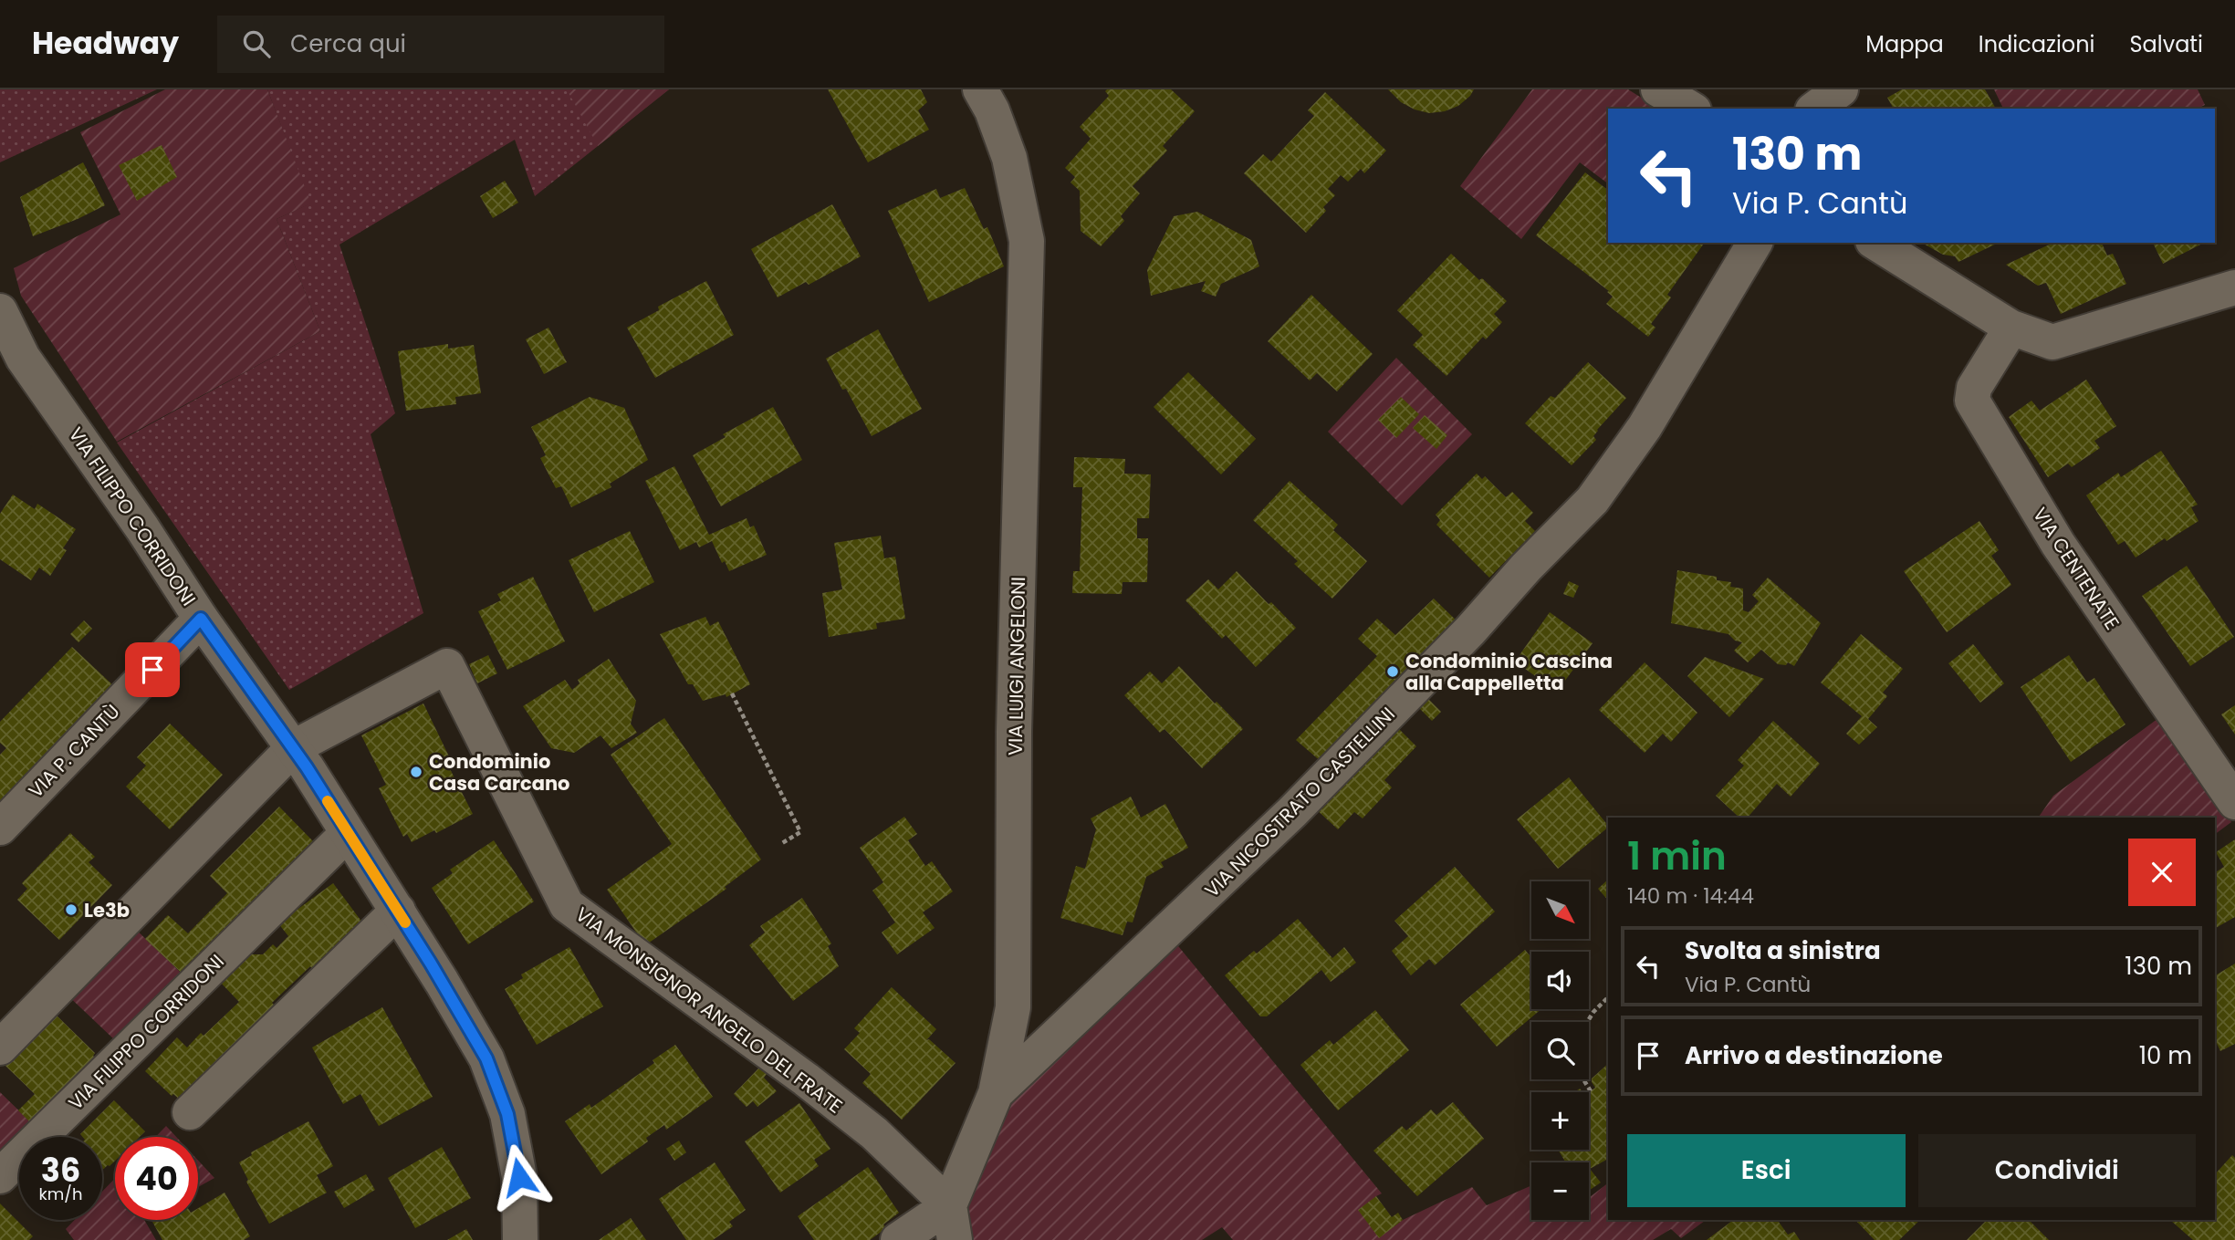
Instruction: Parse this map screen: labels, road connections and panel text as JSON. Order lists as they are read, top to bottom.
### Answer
{
  "streets": {
    "street": [
      "VIA FILIPPO CORRIDONI",
      "VIA CENTENATE",
      "VIA LUIGI ANGELONI",
      "VIA P. CANTÙ",
      "VIA NICOSTRATO CASTELLINI",
      "VIA MONSIGNOR ANGELO DEL FRATE"
    ]
  },
  "crossings": [
    ["VIA FILIPPO CORRIDONI", "VIA P. CANTÙ"],
    ["VIA FILIPPO CORRIDONI", "VIA MONSIGNOR ANGELO DEL FRATE"],
    ["VIA LUIGI ANGELONI", "VIA NICOSTRATO CASTELLINI"],
    ["VIA LUIGI ANGELONI", "VIA MONSIGNOR ANGELO DEL FRATE"]
  ],
  "places": ["Condominio Cascina alla Cappelletta", "Condominio Casa Carcano", "Le3b"],
  "north": "bottom right",
  "page": {
    "header": "Headway",
    "search": "Cerca qui",
    "nav": ["Mappa", "Indicazioni", "Salvati"],
    "turn": ["130 m", "Via P. Cantù"],
    "heading": ["1 min", "140 m · 14:44"],
    "map_buttons": ["+", "−"],
    "list": [
      {
        "name": "Svolta a sinistra",
        "note": "Via P. Cantù",
        "value": "130 m"
      },
      {
        "name": "Arrivo a destinazione",
        "value": "10 m"
      }
    ],
    "buttons": ["Esci", "Condividi"],
    "speed": "36 km/h",
    "limit": "40"
  }
}
